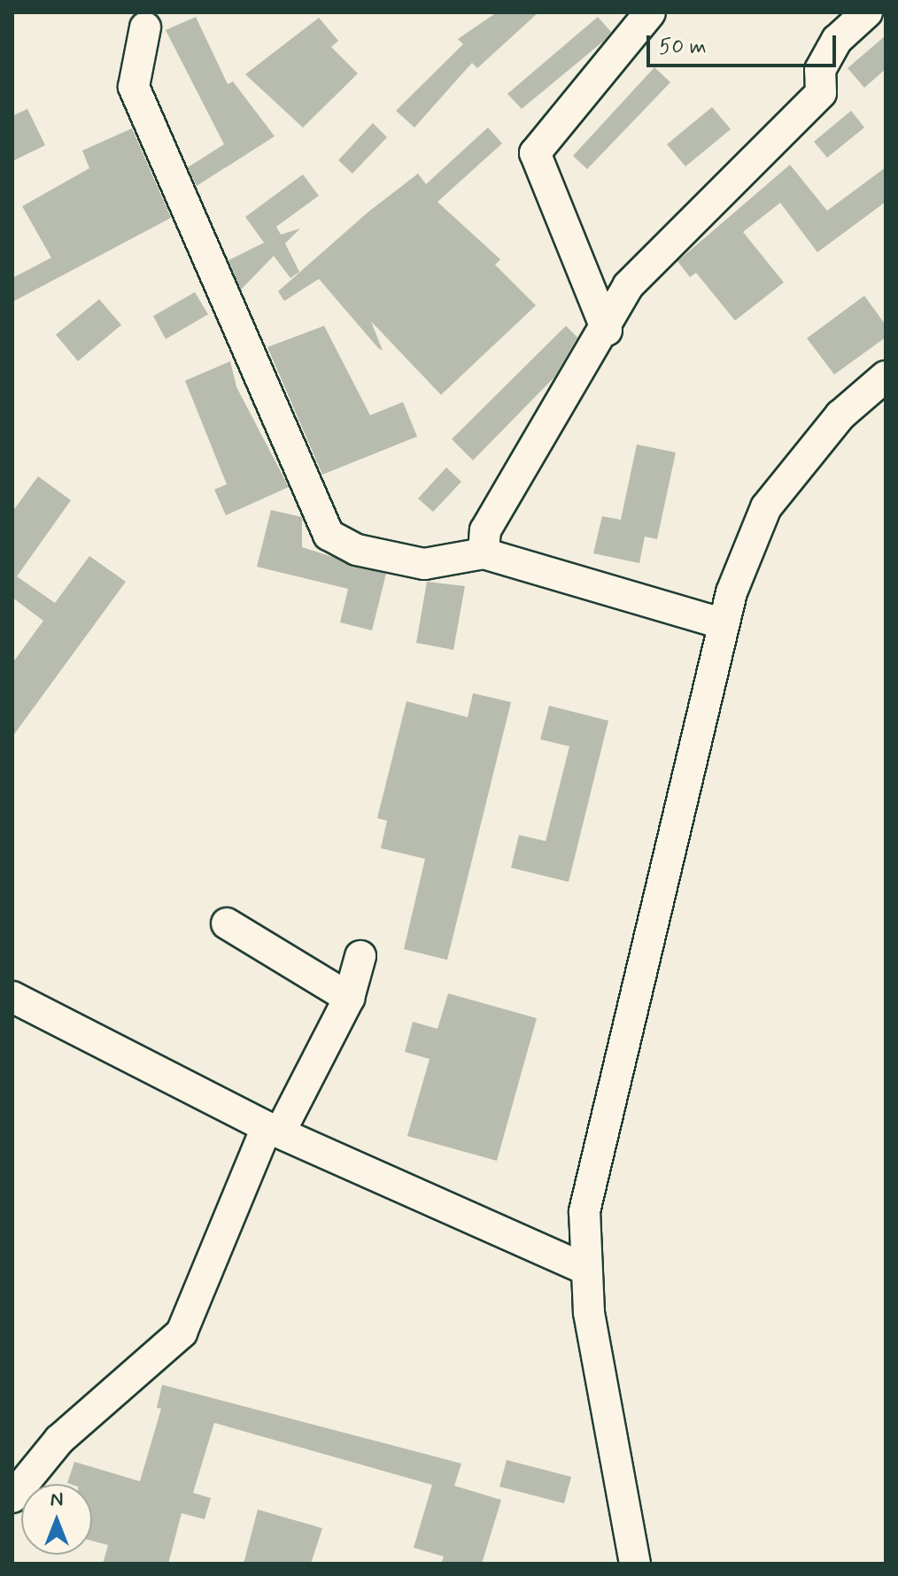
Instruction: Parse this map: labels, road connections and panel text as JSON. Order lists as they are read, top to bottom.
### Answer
{
  "scale_bar": "50 m",
  "north": "top"
}
